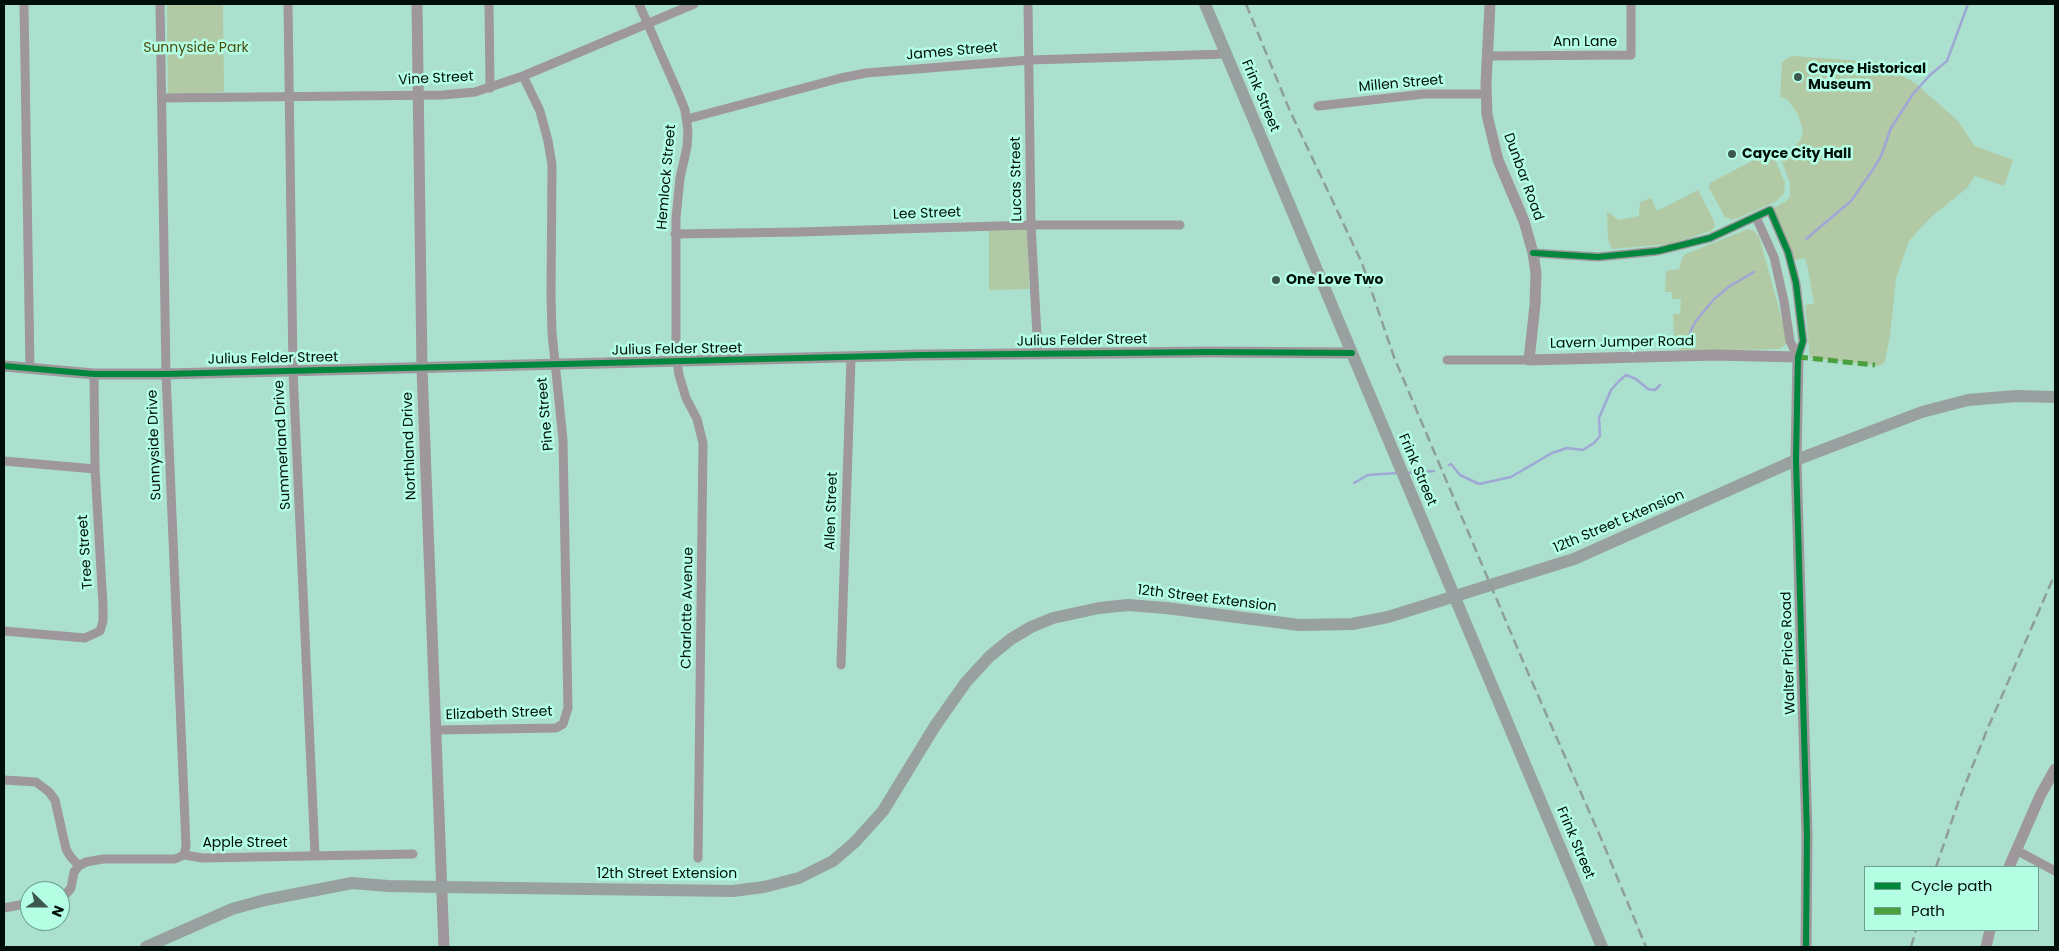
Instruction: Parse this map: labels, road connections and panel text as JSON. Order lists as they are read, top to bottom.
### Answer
{
  "streets": {
    "main road": ["Frink Street", "12th Street Extension"],
    "street": [
      "Ann Lane",
      "James Street",
      "Vine Street",
      "Millen Street",
      "Hemlock Street",
      "Dunbar Road",
      "Lucas Street",
      "Lee Street",
      "Julius Felder Street",
      "Lavern Jumper Road",
      "Pine Street",
      "Sunnyside Drive",
      "Summerland Drive",
      "Northland Drive",
      "Allen Street",
      "Tree Street",
      "Charlotte Avenue",
      "Walter Price Road",
      "Elizabeth Street",
      "Apple Street"
    ]
  },
  "crossings": [
    ["Ann Lane", "Dunbar Road"],
    ["James Street", "Frink Street"],
    ["James Street", "Hemlock Street"],
    ["James Street", "Lucas Street"],
    ["Vine Street", "Hemlock Street"],
    ["Vine Street", "Pine Street"],
    ["Vine Street", "Sunnyside Drive"],
    ["Vine Street", "Summerland Drive"],
    ["Vine Street", "Northland Drive"],
    ["Millen Street", "Dunbar Road"],
    ["Frink Street", "Julius Felder Street"],
    ["Frink Street", "12th Street Extension"],
    ["Hemlock Street", "Lee Street"],
    ["Hemlock Street", "Julius Felder Street"],
    ["Hemlock Street", "Charlotte Avenue"],
    ["Dunbar Road", "Lavern Jumper Road"],
    ["Lucas Street", "Lee Street"],
    ["Lucas Street", "Julius Felder Street"],
    ["Julius Felder Street", "Pine Street"],
    ["Julius Felder Street", "Sunnyside Drive"],
    ["Julius Felder Street", "Summerland Drive"],
    ["Julius Felder Street", "Northland Drive"],
    ["Julius Felder Street", "Allen Street"],
    ["Julius Felder Street", "Tree Street"],
    ["Julius Felder Street", "Charlotte Avenue"],
    ["Lavern Jumper Road", "Walter Price Road"],
    ["Pine Street", "Elizabeth Street"],
    ["Sunnyside Drive", "Apple Street"],
    ["Summerland Drive", "Apple Street"],
    ["Northland Drive", "12th Street Extension"],
    ["Northland Drive", "Elizabeth Street"],
    ["12th Street Extension", "Walter Price Road"]
  ],
  "parks": ["Sunnyside Park"],
  "places": ["Cayce Historical Museum", "Cayce City Hall", "One Love Two"],
  "legend": ["Cycle path", "Path"],
  "north": "right"
}
